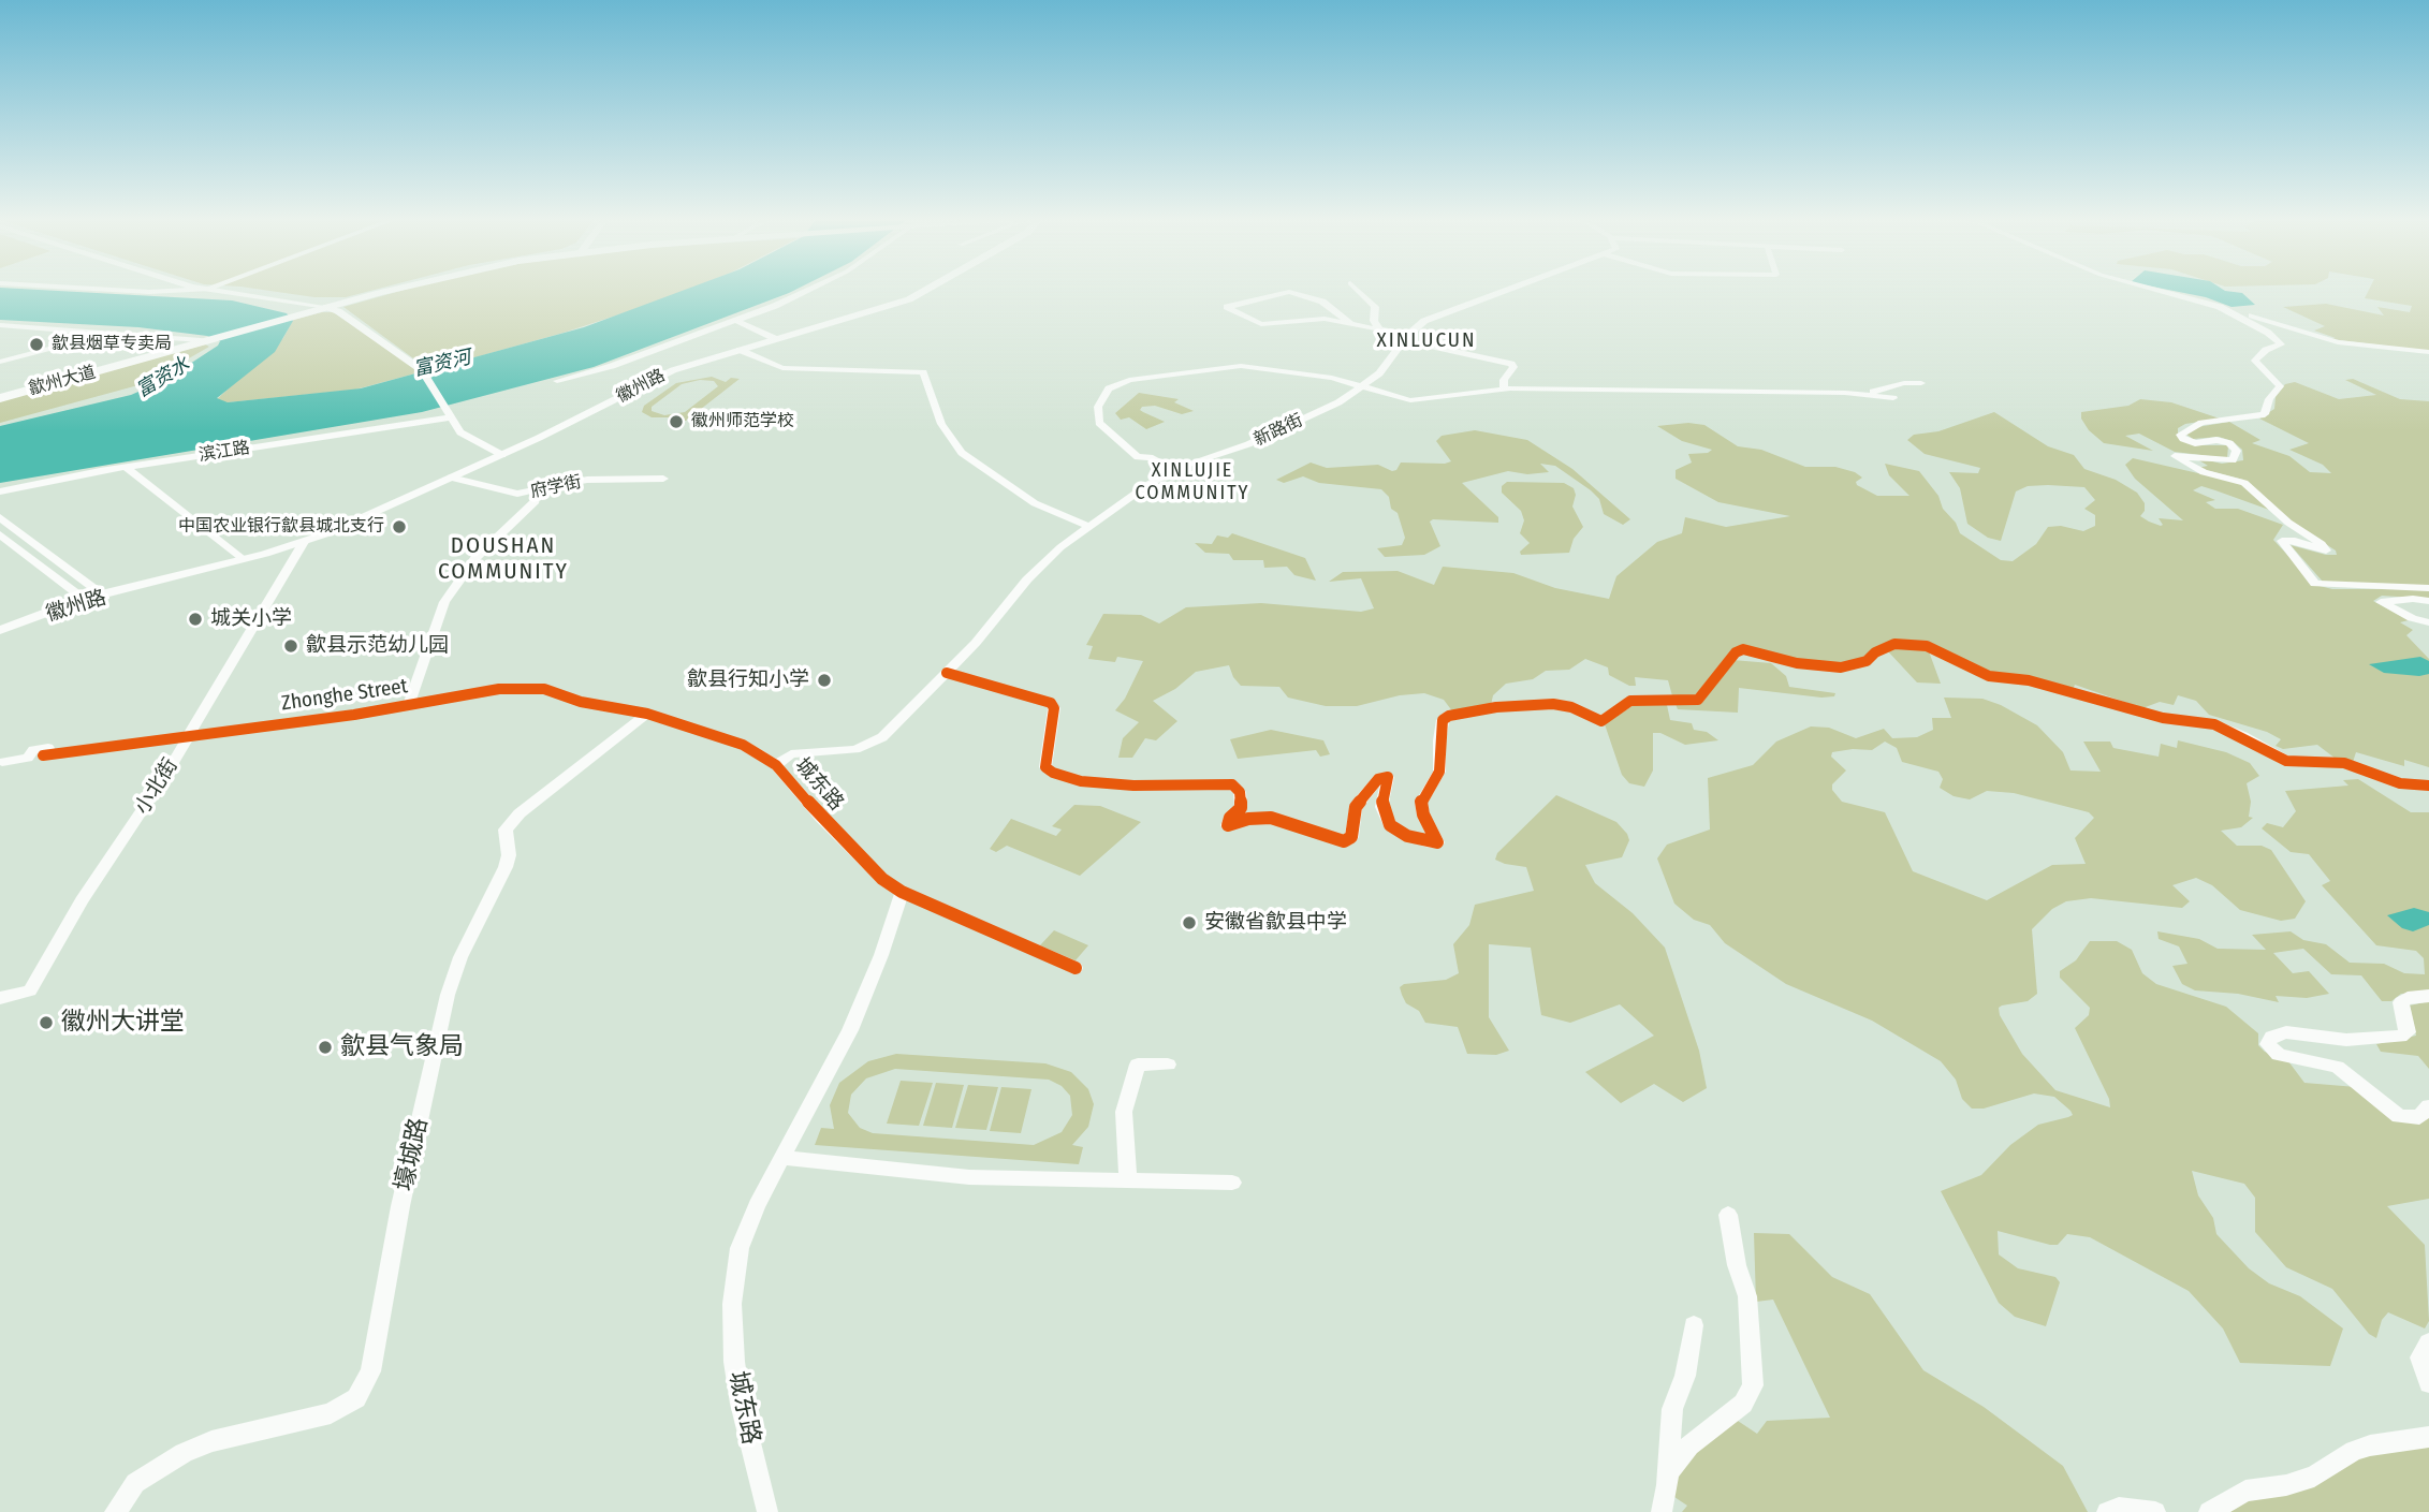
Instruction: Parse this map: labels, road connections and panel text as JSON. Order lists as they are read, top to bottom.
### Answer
{
  "streets": {
    "highway": ["歙州大道"],
    "main road": ["徽州路"],
    "street": [
      "新路街",
      "滨江路",
      "府学街",
      "Zhonghe Street",
      "城东路",
      "小北街",
      "壕城路"
    ]
  },
  "crossings": [
    ["徽州路", "府学街"],
    ["徽州路", "小北街"],
    ["新路街", "城东路"],
    ["Zhonghe Street", "城东路"],
    ["Zhonghe Street", "小北街"],
    ["Zhonghe Street", "壕城路"],
    ["城东路", "壕城路"]
  ],
  "districts": ["XINLUCUN", "XINLUJIE COMMUNITY", "DOUSHAN COMMUNITY"],
  "water": ["富资河", "富资水"],
  "places": [
    "歙县烟草专卖局",
    "徽州师范学校",
    "中国农业银行歙县城北支行",
    "城关小学",
    "歙县示范幼儿园",
    "歙县行知小学",
    "安徽省歙县中学",
    "徽州大讲堂",
    "歙县气象局"
  ]
}
